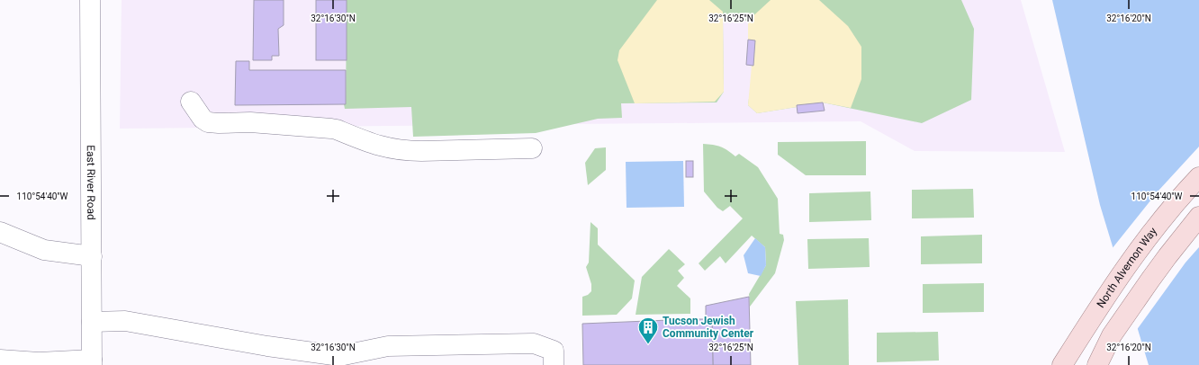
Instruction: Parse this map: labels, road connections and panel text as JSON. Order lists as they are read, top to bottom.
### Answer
{
  "streets": {
    "main road": ["North Alvernon Way"],
    "street": ["East River Road"]
  },
  "places": {
    "building": ["Tucson Jewish Community Center"]
  },
  "coordinates": [
    "32°16'30\"N",
    "32°16'25\"N",
    "32°16'20\"N",
    "110°54'40\"W"
  ]
}
